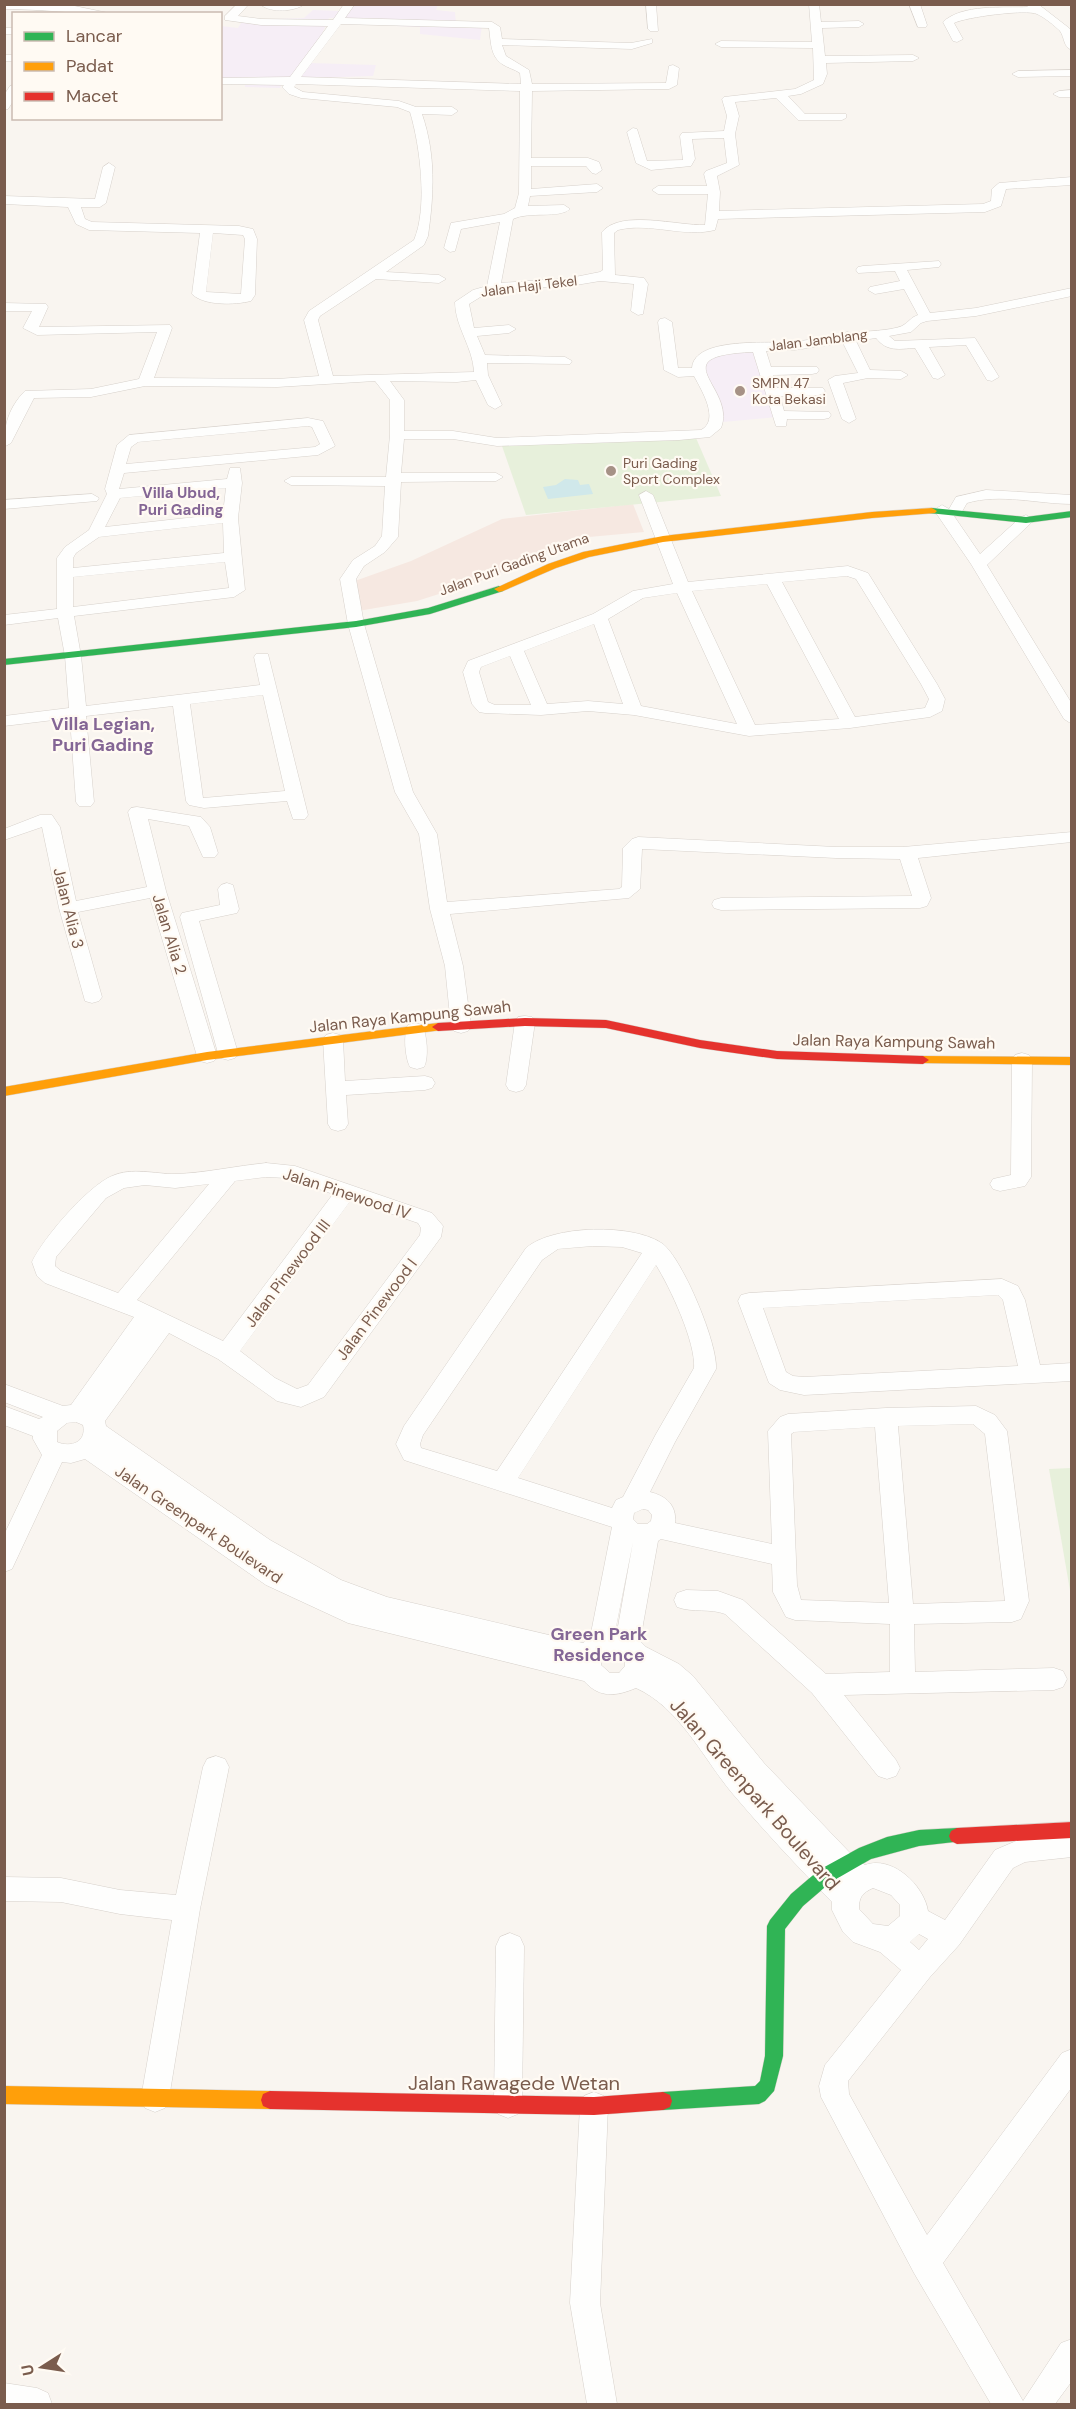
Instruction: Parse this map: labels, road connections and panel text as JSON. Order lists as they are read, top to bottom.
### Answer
{
  "streets": {
    "street": [
      "Jalan Haji Tekel",
      "Jalan Jamblang",
      "Jalan Puri Gading Utama",
      "Jalan Alia 3",
      "Jalan Alia 2",
      "Jalan Raya Kampung Sawah",
      "Jalan Pinewood IV",
      "Jalan Pinewood III",
      "Jalan Pinewood I",
      "Jalan Greenpark Boulevard",
      "Jalan Rawagede Wetan"
    ]
  },
  "crossings": [
    ["Jalan Alia 2", "Jalan Raya Kampung Sawah"],
    ["Jalan Pinewood IV", "Jalan Pinewood III"],
    ["Jalan Pinewood IV", "Jalan Pinewood I"],
    ["Jalan Pinewood III", "Jalan Pinewood I"],
    ["Jalan Greenpark Boulevard", "Jalan Rawagede Wetan"]
  ],
  "districts": ["Villa Ubud, Puri Gading", "Villa Legian, Puri Gading", "Green Park Residence"],
  "places": ["SMPN 47 Kota Bekasi", "Puri Gading Sport Complex"],
  "legend": ["Lancar", "Padat", "Macet"],
  "north": "left"
}
